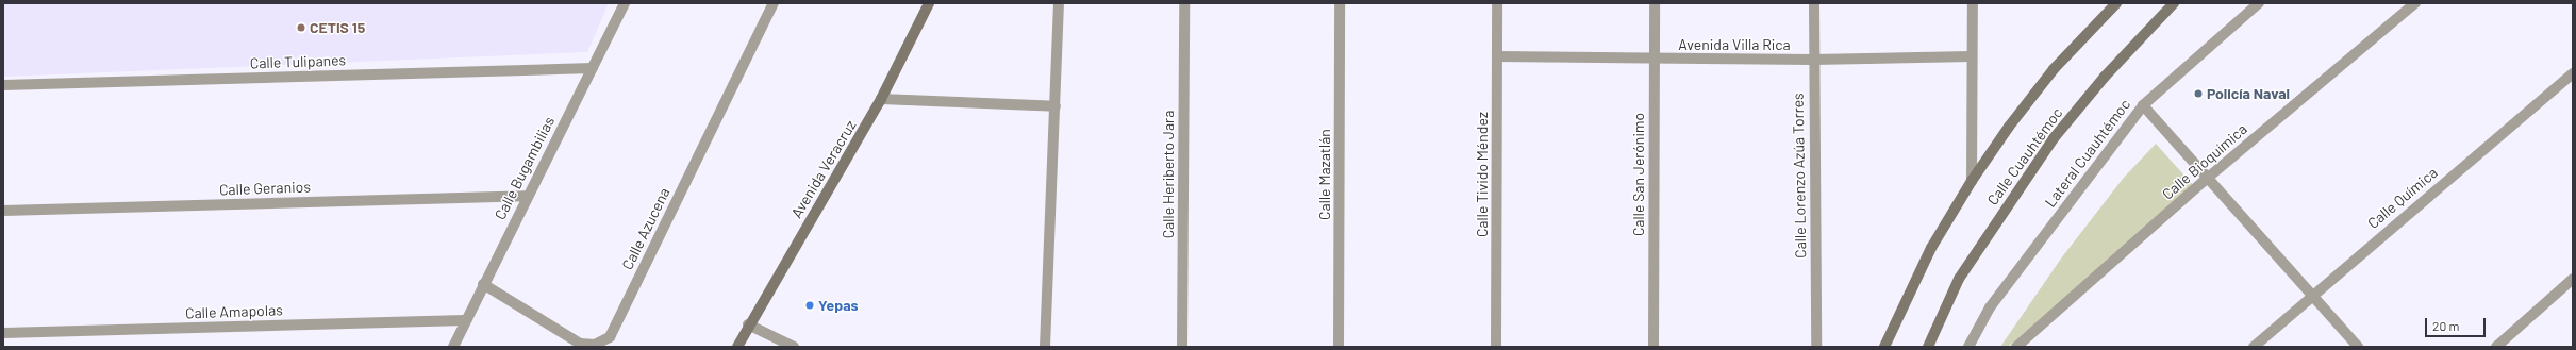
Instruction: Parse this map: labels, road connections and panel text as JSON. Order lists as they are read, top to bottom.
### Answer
{
  "streets": {
    "main road": ["Calle Cuauhtémoc", "Avenida Veracruz"],
    "street": [
      "Avenida Villa Rica",
      "Calle Tulipanes",
      "Lateral Cuauhtémoc",
      "Calle Bioquímica",
      "Calle Bugambilias",
      "Calle Heriberto Jara",
      "Calle Mazatlán",
      "Calle Tivido Méndez",
      "Calle San Jerónimo",
      "Calle Lorenzo Azúa Torres",
      "Calle Geranios",
      "Calle Química",
      "Calle Azucena",
      "Calle Amapolas"
    ]
  },
  "crossings": [
    ["Avenida Villa Rica", "Calle Tivido Méndez"],
    ["Avenida Villa Rica", "Calle San Jerónimo"],
    ["Avenida Villa Rica", "Calle Lorenzo Azúa Torres"],
    ["Calle Tulipanes", "Calle Bugambilias"],
    ["Calle Bugambilias", "Calle Geranios"],
    ["Calle Bugambilias", "Calle Azucena"],
    ["Calle Bugambilias", "Calle Amapolas"]
  ],
  "places": ["CETIS 15", "Policía Naval", "Yepas"],
  "scale_bar": "20 m"
}
